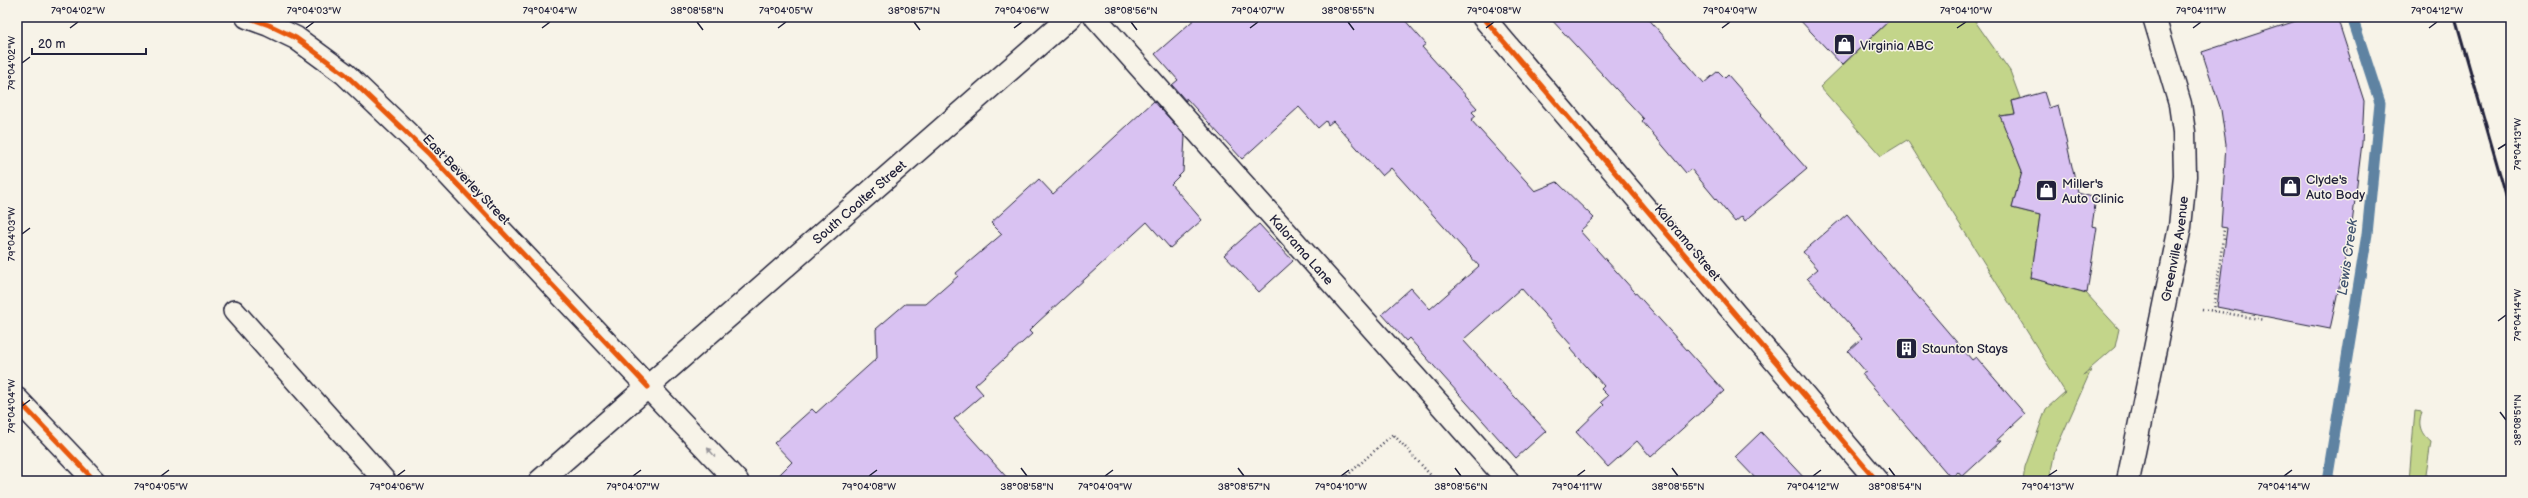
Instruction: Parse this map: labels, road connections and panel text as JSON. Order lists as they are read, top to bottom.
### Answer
{
  "streets": {
    "main road": [
      "East Beverley Street",
      "South Coalter Street",
      "Kalorama Street",
      "Greenville Avenue"
    ],
    "lane": ["Kalorama Lane"]
  },
  "crossings": [
    ["East Beverley Street", "South Coalter Street"]
  ],
  "water": ["Lewis Creek"],
  "places": {
    "shop": ["Virginia ABC", "Clyde's Auto Body", "Miller's Auto Clinic"],
    "building": ["Staunton Stays"]
  },
  "scale_bar": "20 m",
  "coordinates": [
    "79°04'02\"W",
    "79°04'03\"W",
    "79°04'04\"W",
    "38°08'58\"N",
    "79°04'05\"W",
    "38°08'57\"N",
    "79°04'06\"W",
    "38°08'56\"N",
    "79°04'07\"W",
    "38°08'55\"N",
    "79°04'08\"W",
    "79°04'09\"W",
    "79°04'10\"W",
    "79°04'11\"W",
    "79°04'12\"W",
    "79°04'13\"W",
    "79°04'14\"W",
    "38°08'51\"N",
    "38°08'54\"N"
  ]
}
